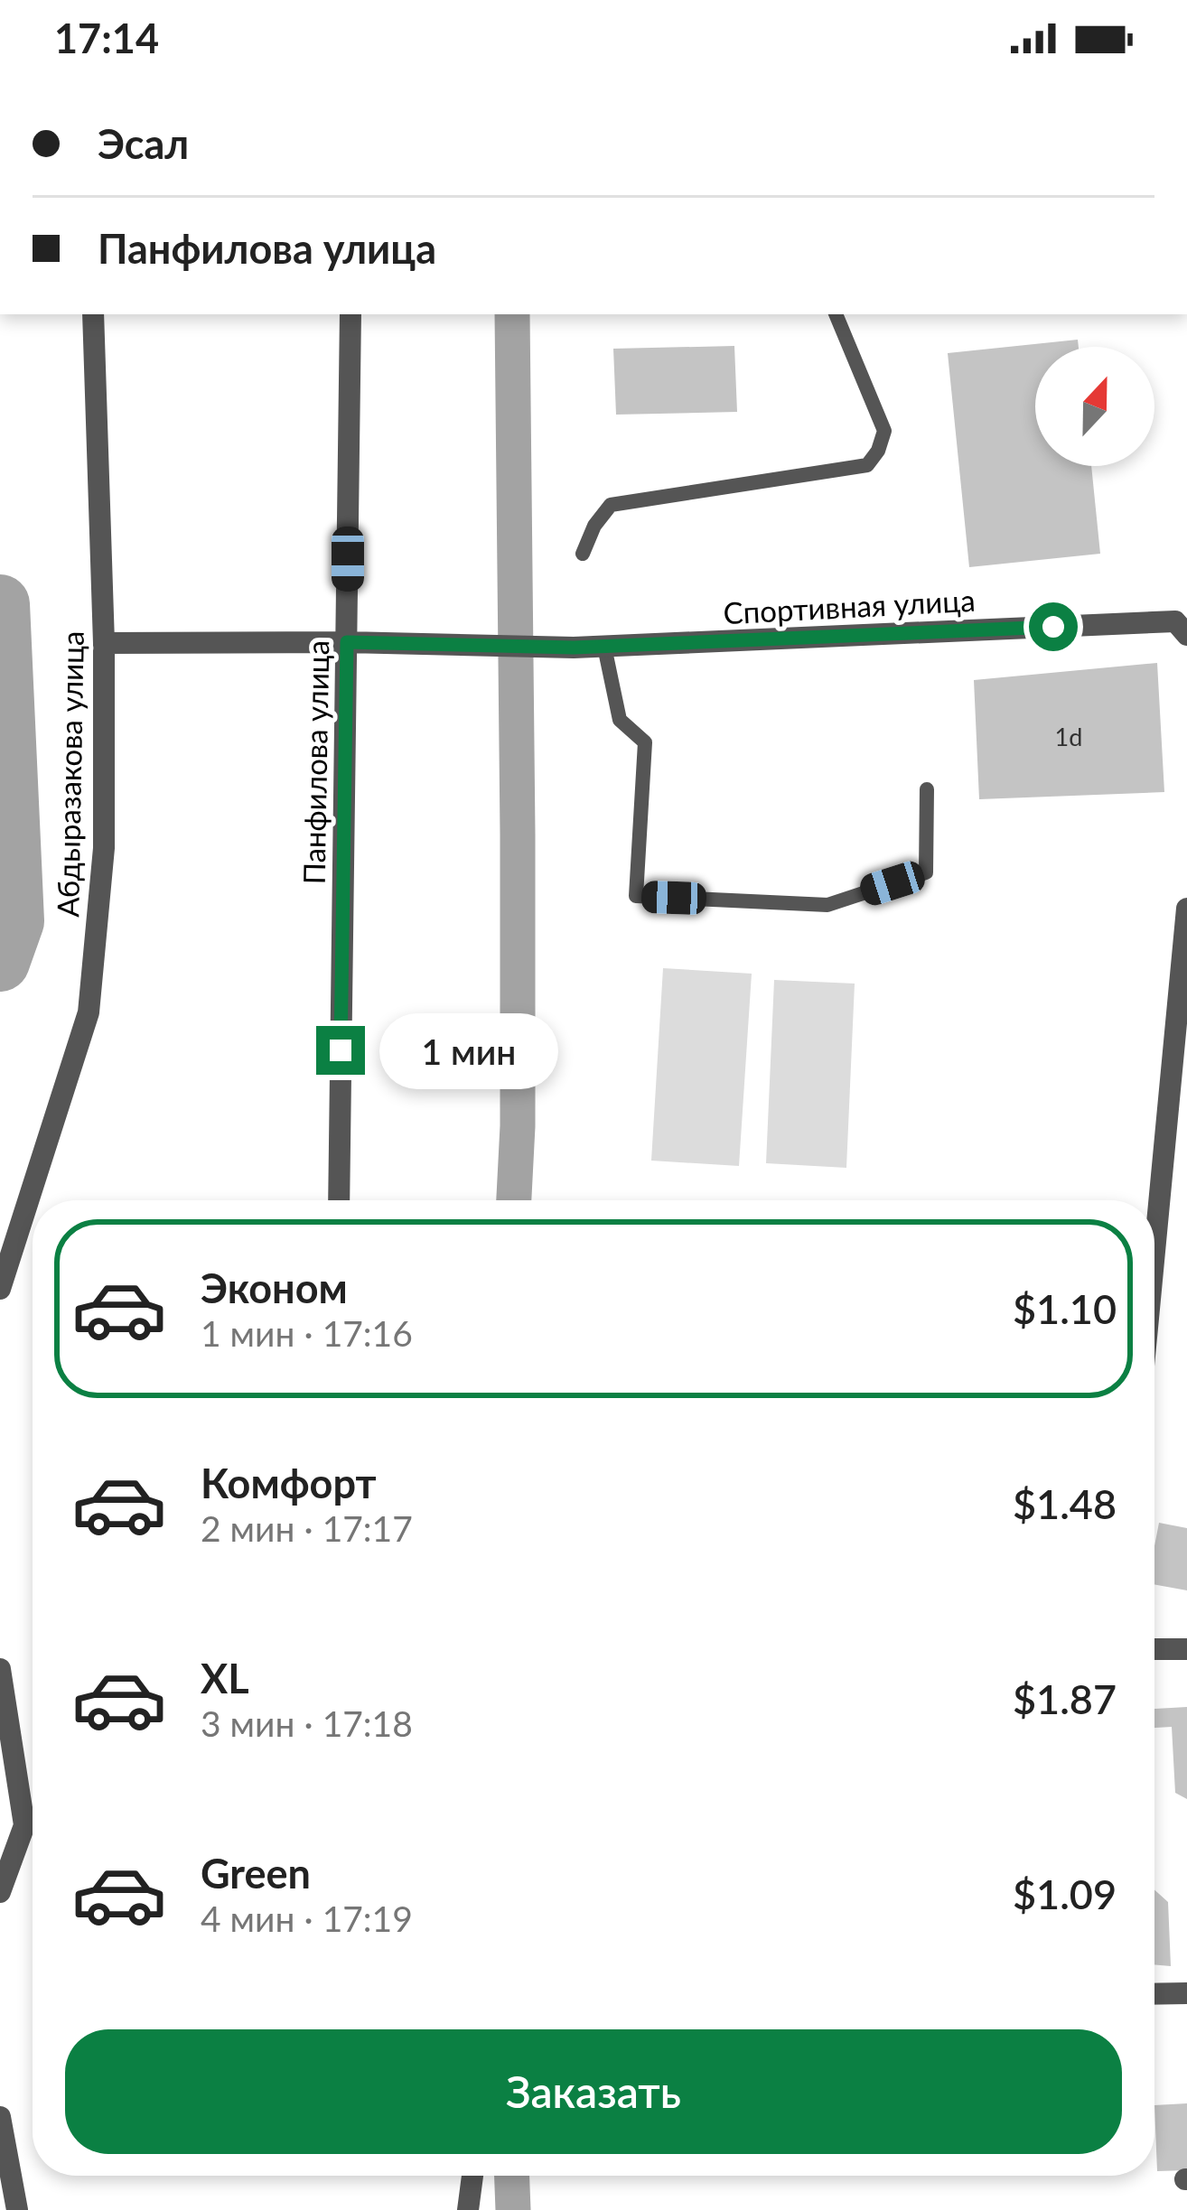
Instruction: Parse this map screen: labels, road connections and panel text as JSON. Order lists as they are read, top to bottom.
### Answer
{
  "streets": {
    "street": ["Спортивная улица", "Панфилова улица", "Абдыразакова улица"]
  },
  "crossings": [
    ["Спортивная улица", "Панфилова улица"],
    ["Спортивная улица", "Абдыразакова улица"]
  ],
  "house_numbers": ["1d"],
  "north": "top",
  "page": {
    "status": "17:14",
    "banner": ["Эсал", "Панфилова улица"],
    "bubble": "1 мин",
    "list": [
      {
        "name": "Эконом",
        "note": "1 мин · 17:16",
        "value": "$1.10"
      },
      {
        "name": "Комфорт",
        "note": "2 мин · 17:17",
        "value": "$1.48"
      },
      {
        "name": "XL",
        "note": "3 мин · 17:18",
        "value": "$1.87"
      },
      {
        "name": "Green",
        "note": "4 мин · 17:19",
        "value": "$1.09"
      }
    ],
    "buttons": "Заказать"
  }
}
